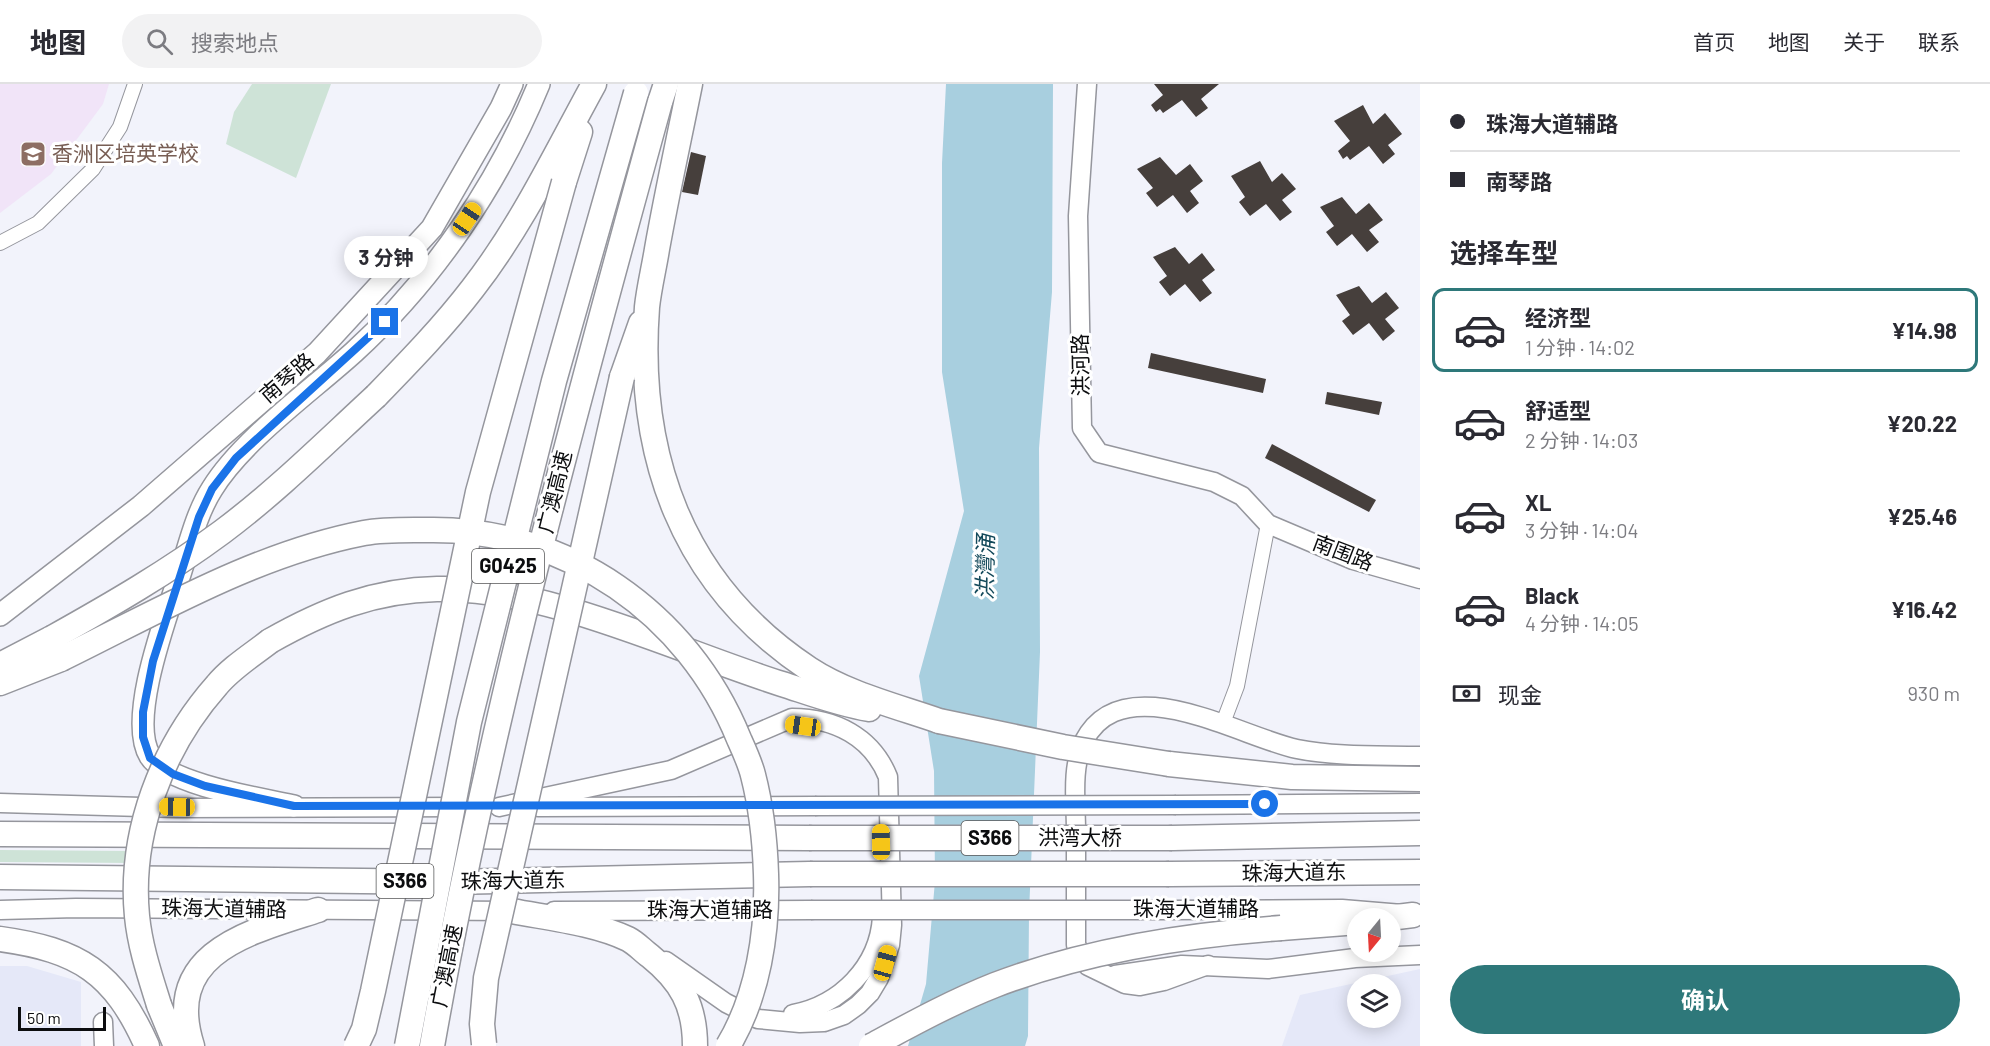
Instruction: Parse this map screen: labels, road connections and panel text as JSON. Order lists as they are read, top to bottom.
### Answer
{
  "streets": {
    "highway": [
      "广澳高速",
      "G0425",
      "S366",
      "洪湾大桥",
      "珠海大道东"
    ],
    "main road": [
      "洪河路",
      "南琴路",
      "南围路",
      "珠海大道辅路"
    ]
  },
  "crossings": [
    ["洪河路", "南围路"],
    ["洪湾大桥", "珠海大道东"]
  ],
  "water": ["洪灣涌"],
  "places": {
    "school or university": ["香洲区培英学校"]
  },
  "scale_bar": "50 m",
  "north": "bottom",
  "page": {
    "header": "地图",
    "search": "搜索地点",
    "nav": [
      "首页",
      "地图",
      "关于",
      "联系"
    ],
    "banner": ["珠海大道辅路", "南琴路"],
    "heading": "选择车型",
    "bubble": "3 分钟",
    "list": [
      {
        "name": "经济型",
        "note": "1 分钟 · 14:02",
        "value": "¥14.98"
      },
      {
        "name": "舒适型",
        "note": "2 分钟 · 14:03",
        "value": "¥20.22"
      },
      {
        "name": "XL",
        "note": "3 分钟 · 14:04",
        "value": "¥25.46"
      },
      {
        "name": "Black",
        "note": "4 分钟 · 14:05",
        "value": "¥16.42"
      }
    ],
    "pay": ["现金", "930 m"],
    "buttons": "确认",
    "scale": "50 m"
  }
}
